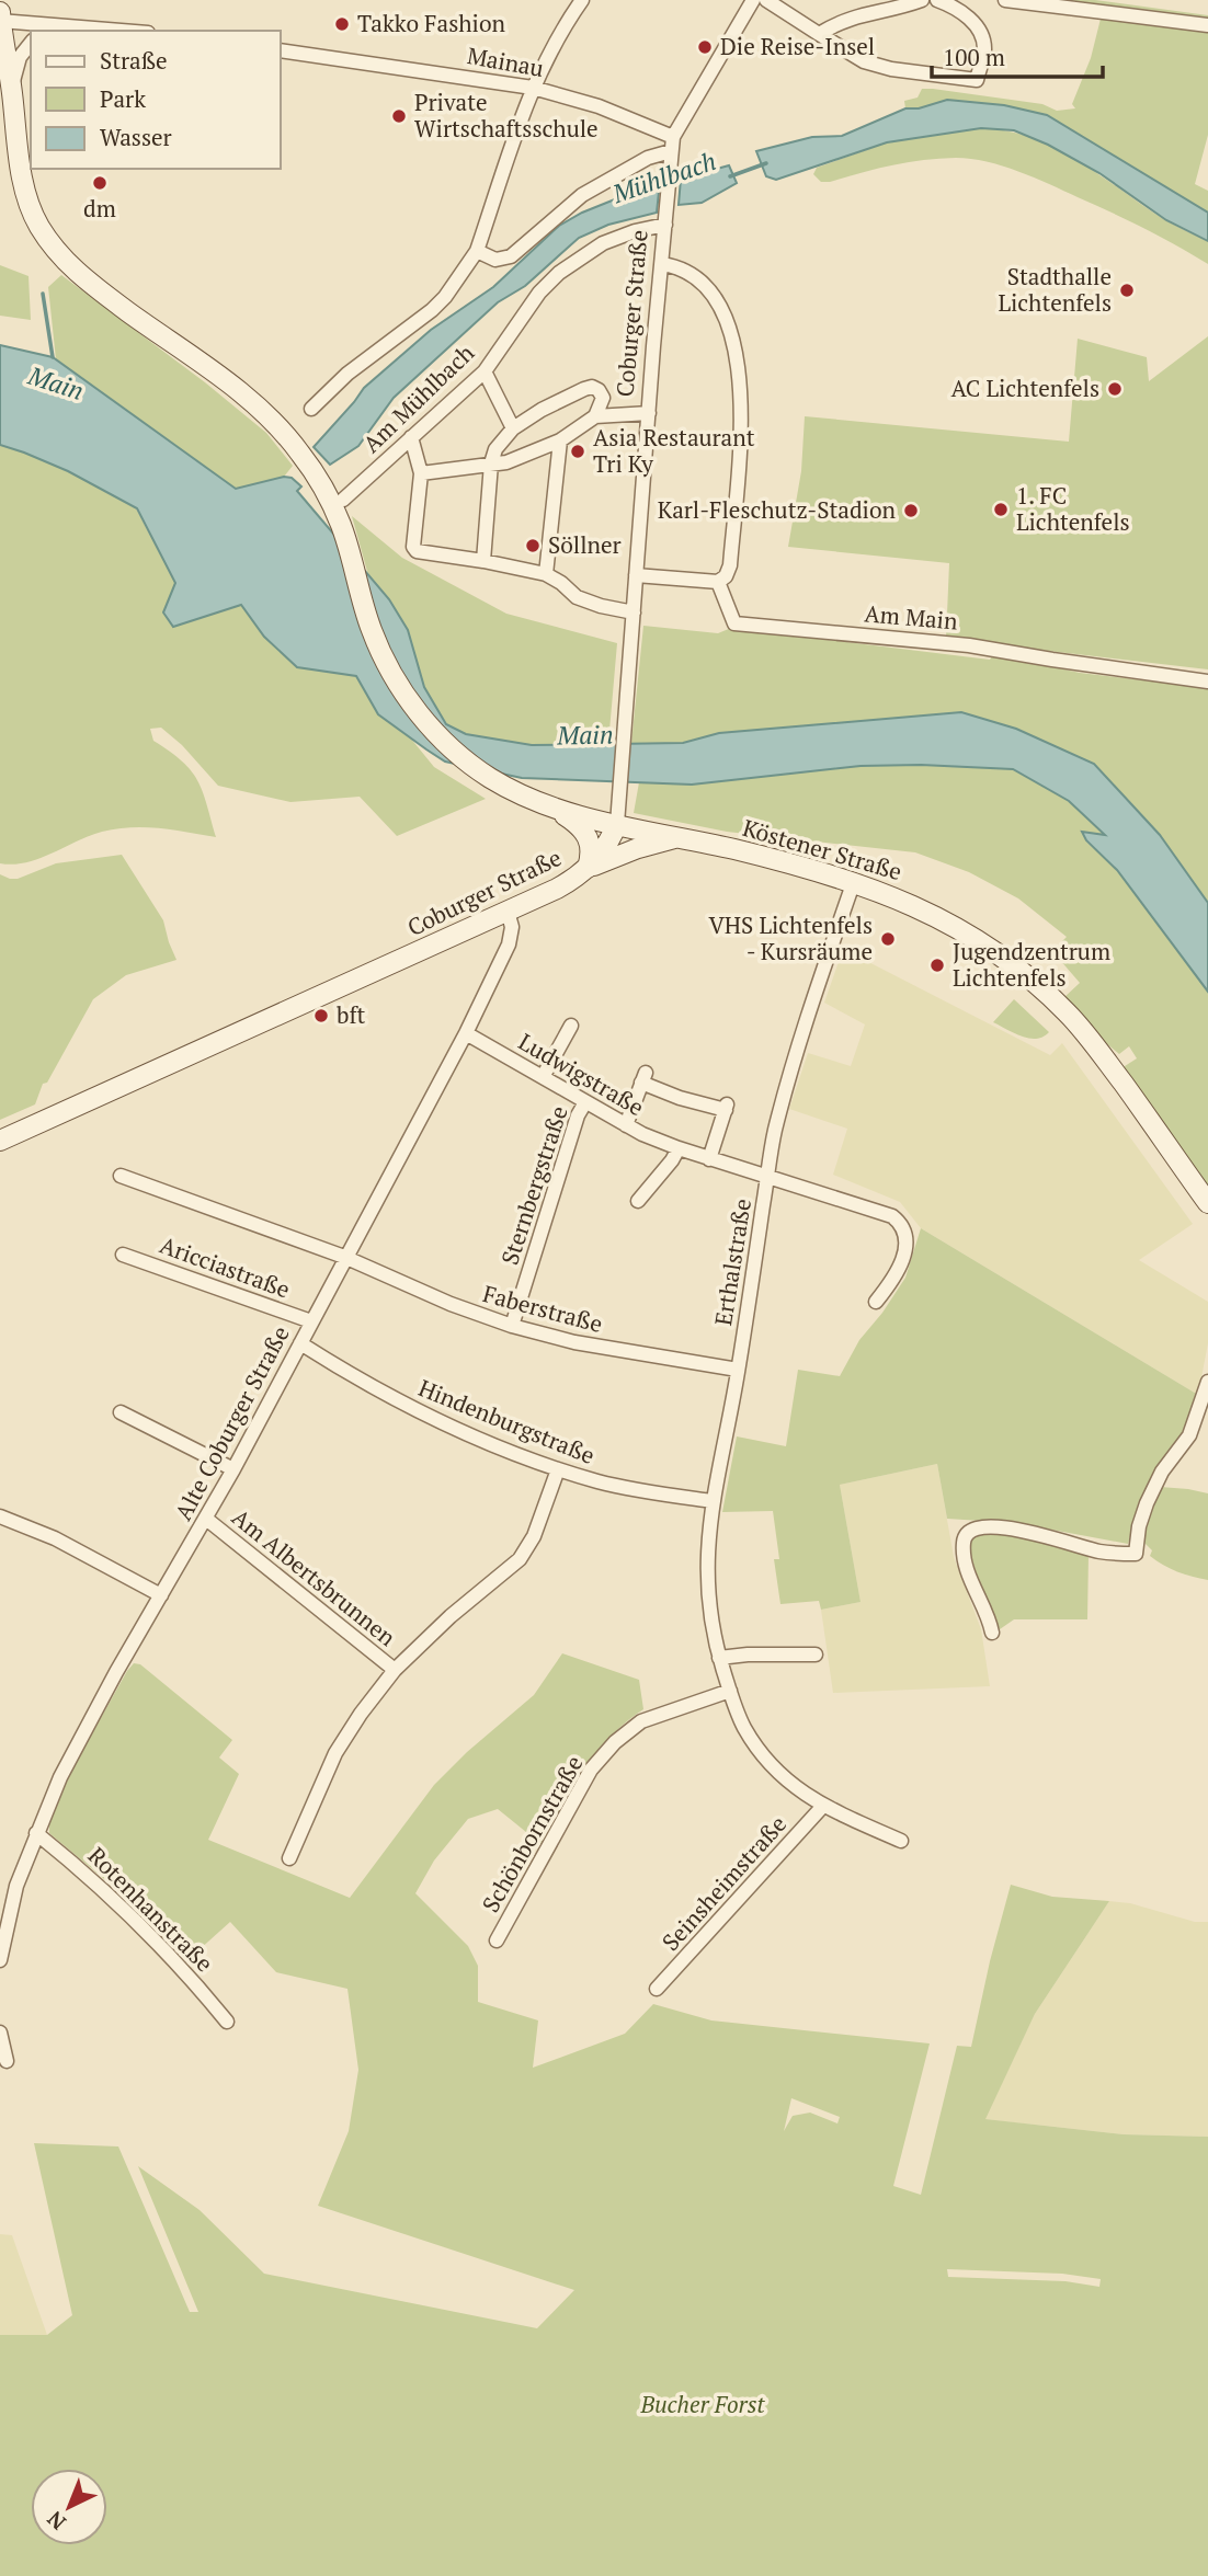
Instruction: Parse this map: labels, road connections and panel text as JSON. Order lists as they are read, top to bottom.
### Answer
{
  "streets": {
    "street": [
      "Mainau",
      "Coburger Straße",
      "Am Mühlbach",
      "Am Main",
      "Köstener Straße",
      "Ludwigstraße",
      "Sternbergstraße",
      "Erthalstraße",
      "Aricciastraße",
      "Faberstraße",
      "Hindenburgstraße",
      "Alte Coburger Straße",
      "Am Albertsbrunnen",
      "Schönbornstraße",
      "Seinsheimstraße",
      "Rotenhanstraße"
    ]
  },
  "crossings": [
    ["Mainau", "Coburger Straße"],
    ["Coburger Straße", "Am Mühlbach"],
    ["Coburger Straße", "Köstener Straße"],
    ["Coburger Straße", "Alte Coburger Straße"],
    ["Köstener Straße", "Erthalstraße"],
    ["Ludwigstraße", "Sternbergstraße"],
    ["Ludwigstraße", "Erthalstraße"],
    ["Ludwigstraße", "Alte Coburger Straße"],
    ["Sternbergstraße", "Faberstraße"],
    ["Erthalstraße", "Faberstraße"],
    ["Erthalstraße", "Hindenburgstraße"],
    ["Erthalstraße", "Schönbornstraße"],
    ["Erthalstraße", "Seinsheimstraße"],
    ["Aricciastraße", "Alte Coburger Straße"],
    ["Faberstraße", "Alte Coburger Straße"],
    ["Hindenburgstraße", "Alte Coburger Straße"],
    ["Alte Coburger Straße", "Am Albertsbrunnen"],
    ["Alte Coburger Straße", "Rotenhanstraße"]
  ],
  "water": ["Mühlbach", "Main"],
  "parks": ["Bucher Forst"],
  "places": [
    "Takko Fashion",
    "Die Reise-Insel",
    "Private Wirtschaftsschule",
    "dm",
    "Stadthalle Lichtenfels",
    "AC Lichtenfels",
    "Asia Restaurant Tri Ky",
    "1. FC Lichtenfels",
    "Karl-Fleschutz-Stadion",
    "Söllner",
    "VHS Lichtenfels - Kursräume",
    "Jugendzentrum Lichtenfels",
    "bft"
  ],
  "legend": ["Straße", "Park", "Wasser"],
  "scale_bar": "100 m",
  "north": "bottom left"
}
